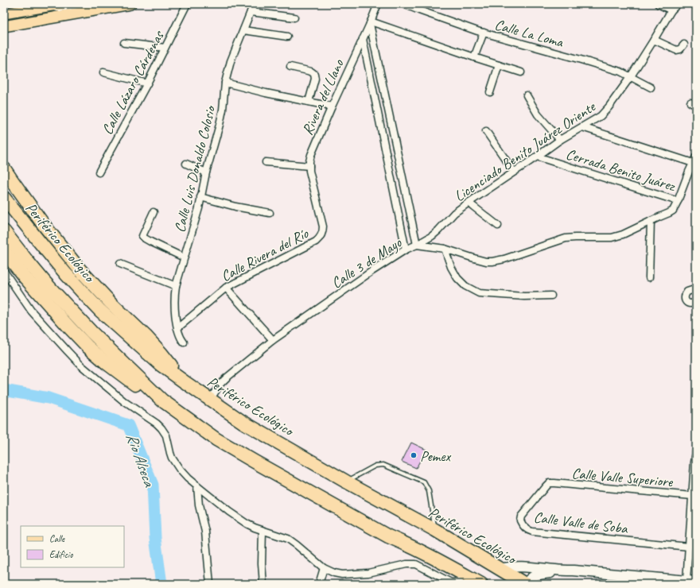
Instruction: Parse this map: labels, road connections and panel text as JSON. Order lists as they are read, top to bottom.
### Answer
{
  "streets": {
    "highway": ["Periférico Ecológico"],
    "street": [
      "Calle La Loma",
      "Calle Lázaro Cárdenas",
      "Rivera del Llano",
      "Licenciado Benito Juárez Oriente",
      "Calle Luis Donaldo Colosio",
      "Cerrada Benito Juárez",
      "Calle Rivera del Río",
      "Calle 3 de Mayo",
      "Calle Valle Superiore",
      "Calle Valle de Soba"
    ]
  },
  "crossings": [
    ["Calle La Loma", "Licenciado Benito Juárez Oriente"],
    ["Rivera del Llano", "Calle Rivera del Río"],
    ["Licenciado Benito Juárez Oriente", "Cerrada Benito Juárez"],
    ["Licenciado Benito Juárez Oriente", "Calle 3 de Mayo"],
    ["Calle Luis Donaldo Colosio", "Calle Rivera del Río"],
    ["Cerrada Benito Juárez", "Calle 3 de Mayo"],
    ["Periférico Ecológico", "Calle 3 de Mayo"],
    ["Calle Valle Superiore", "Calle Valle de Soba"]
  ],
  "water": ["Rio Alseca"],
  "places": ["Pemex"],
  "legend": ["Calle", "Edificio"]
}
